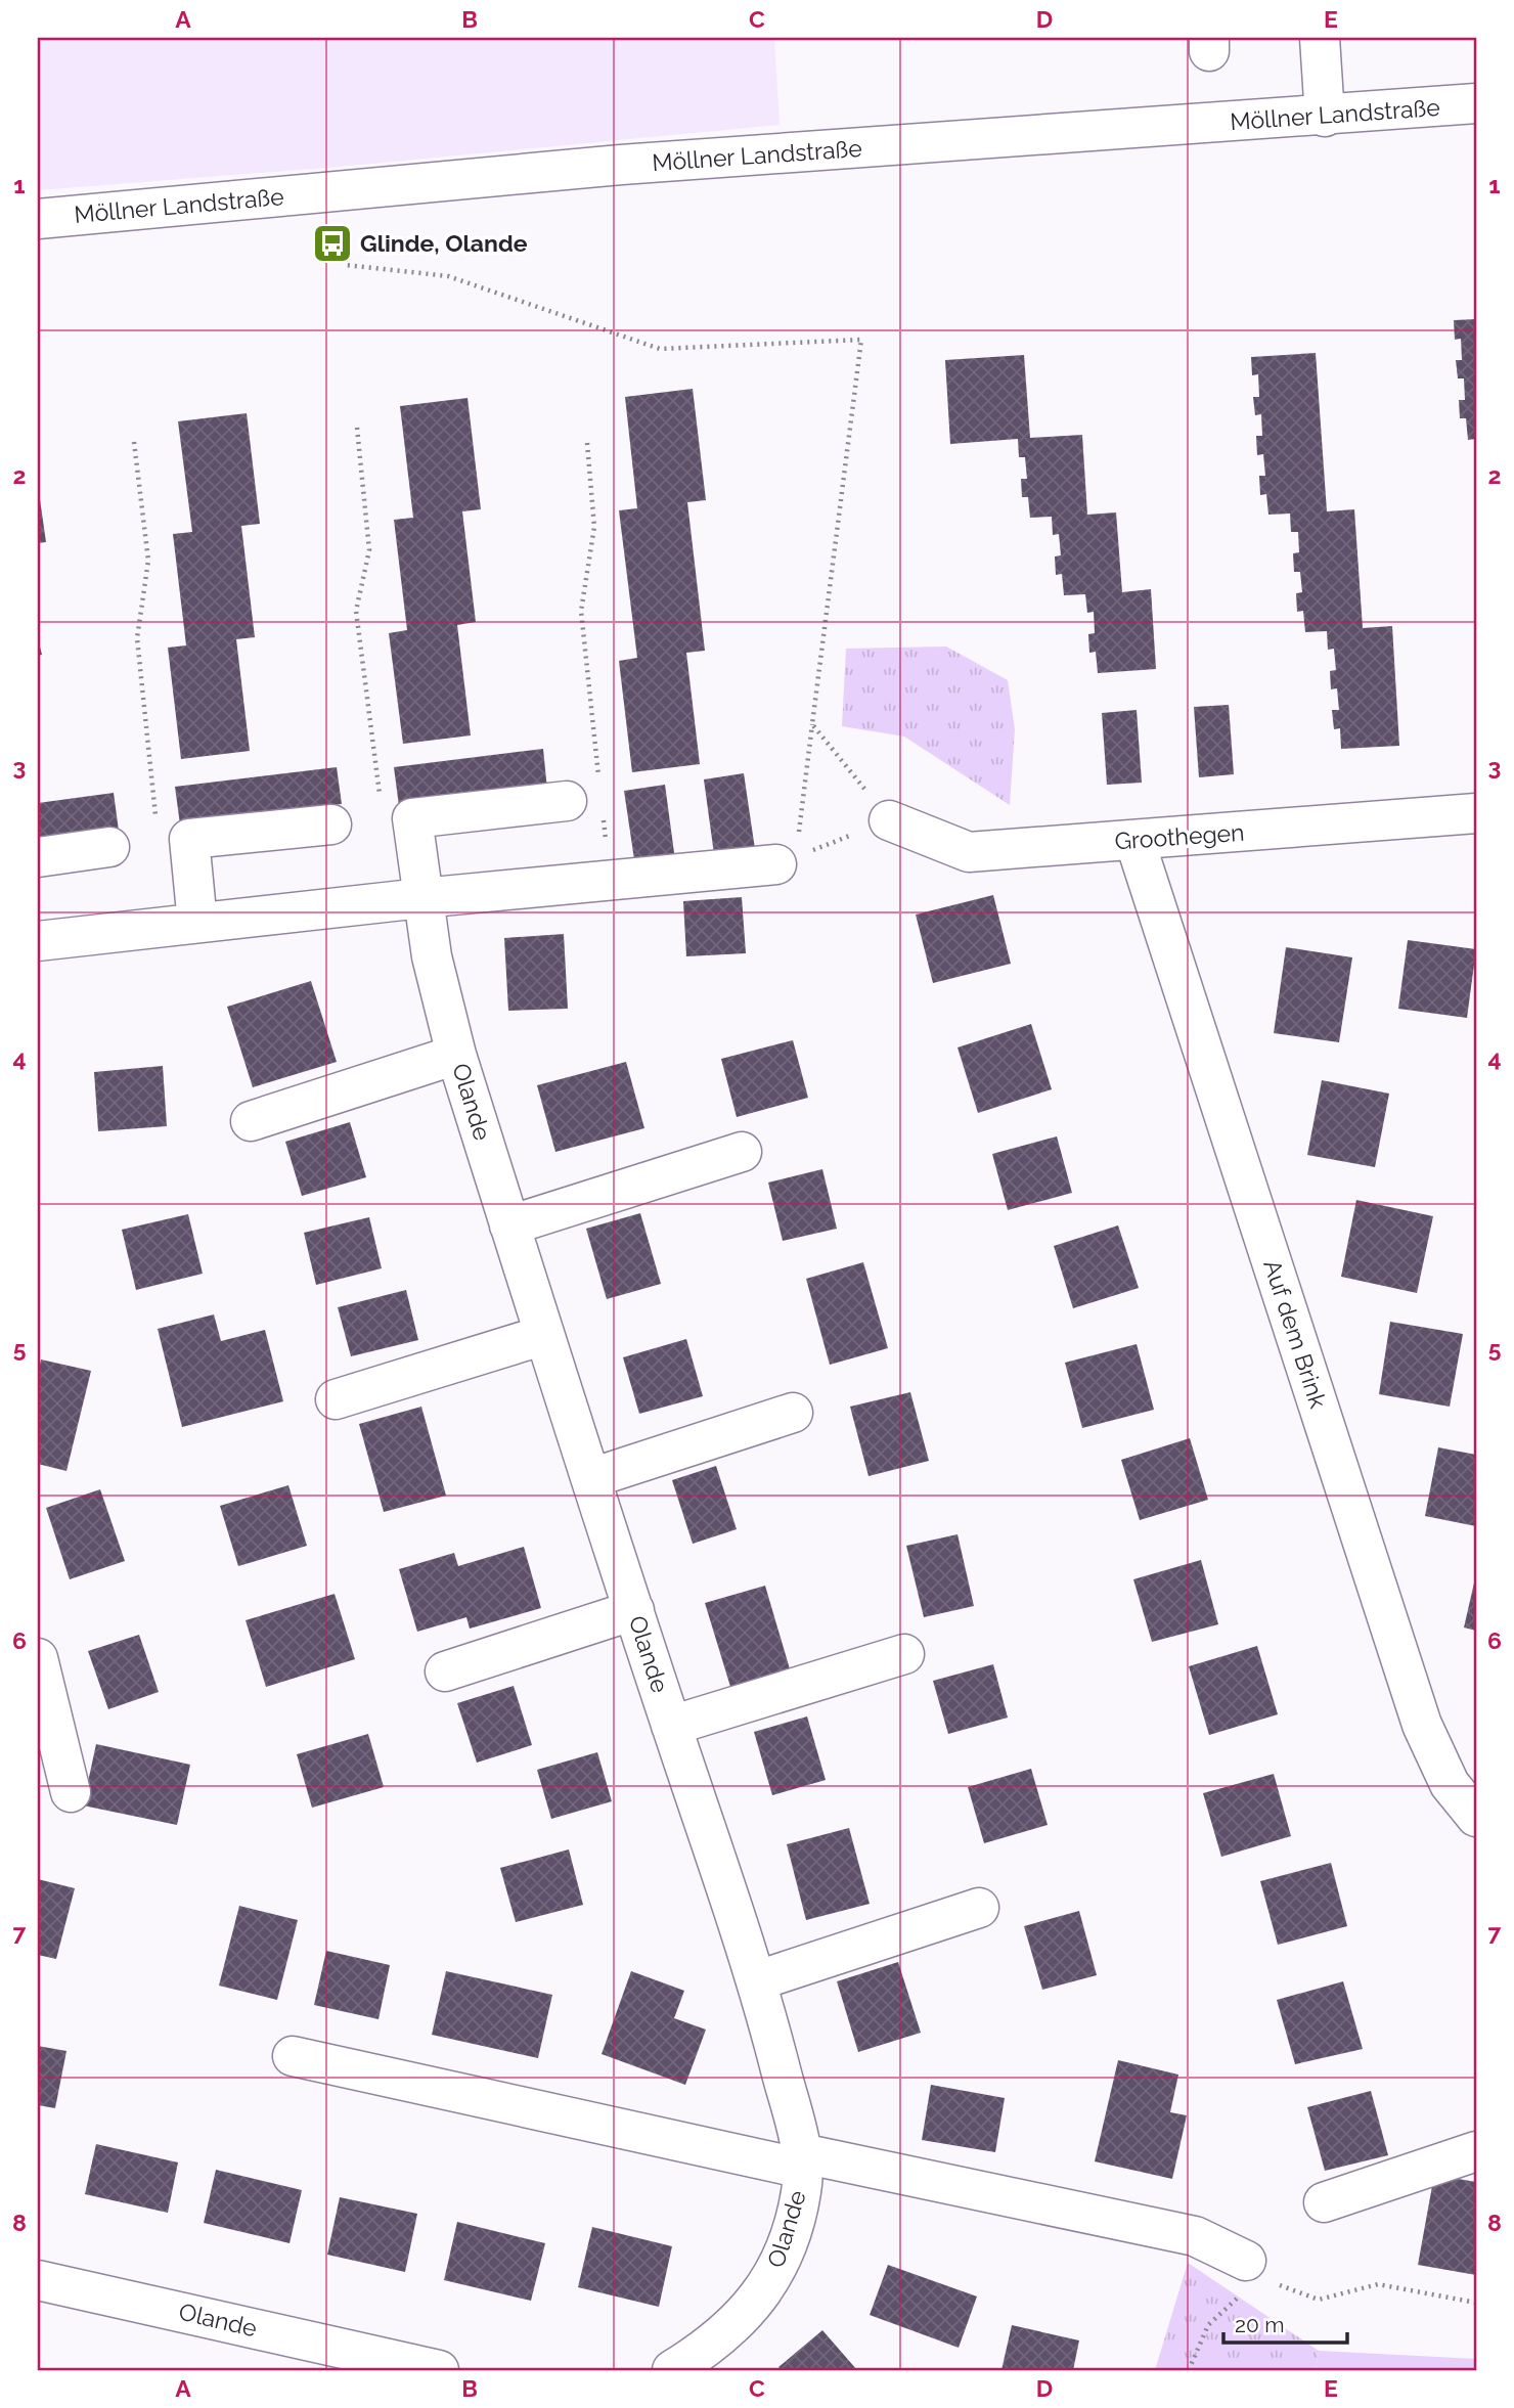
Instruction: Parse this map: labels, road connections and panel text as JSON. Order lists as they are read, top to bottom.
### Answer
{
  "streets": {
    "street": [
      "Möllner Landstraße",
      "Groothegen",
      "Olande",
      "Auf dem Brink"
    ]
  },
  "crossings": [
    ["Groothegen", "Auf dem Brink"]
  ],
  "places": {
    "bus stop": ["Glinde, Olande"]
  },
  "scale_bar": "20 m",
  "grid": {
    "columns": [
      "A",
      "B",
      "C",
      "D",
      "E"
    ],
    "rows": [
      "1",
      "2",
      "3",
      "4",
      "5",
      "6",
      "7",
      "8"
    ]
  }
}
